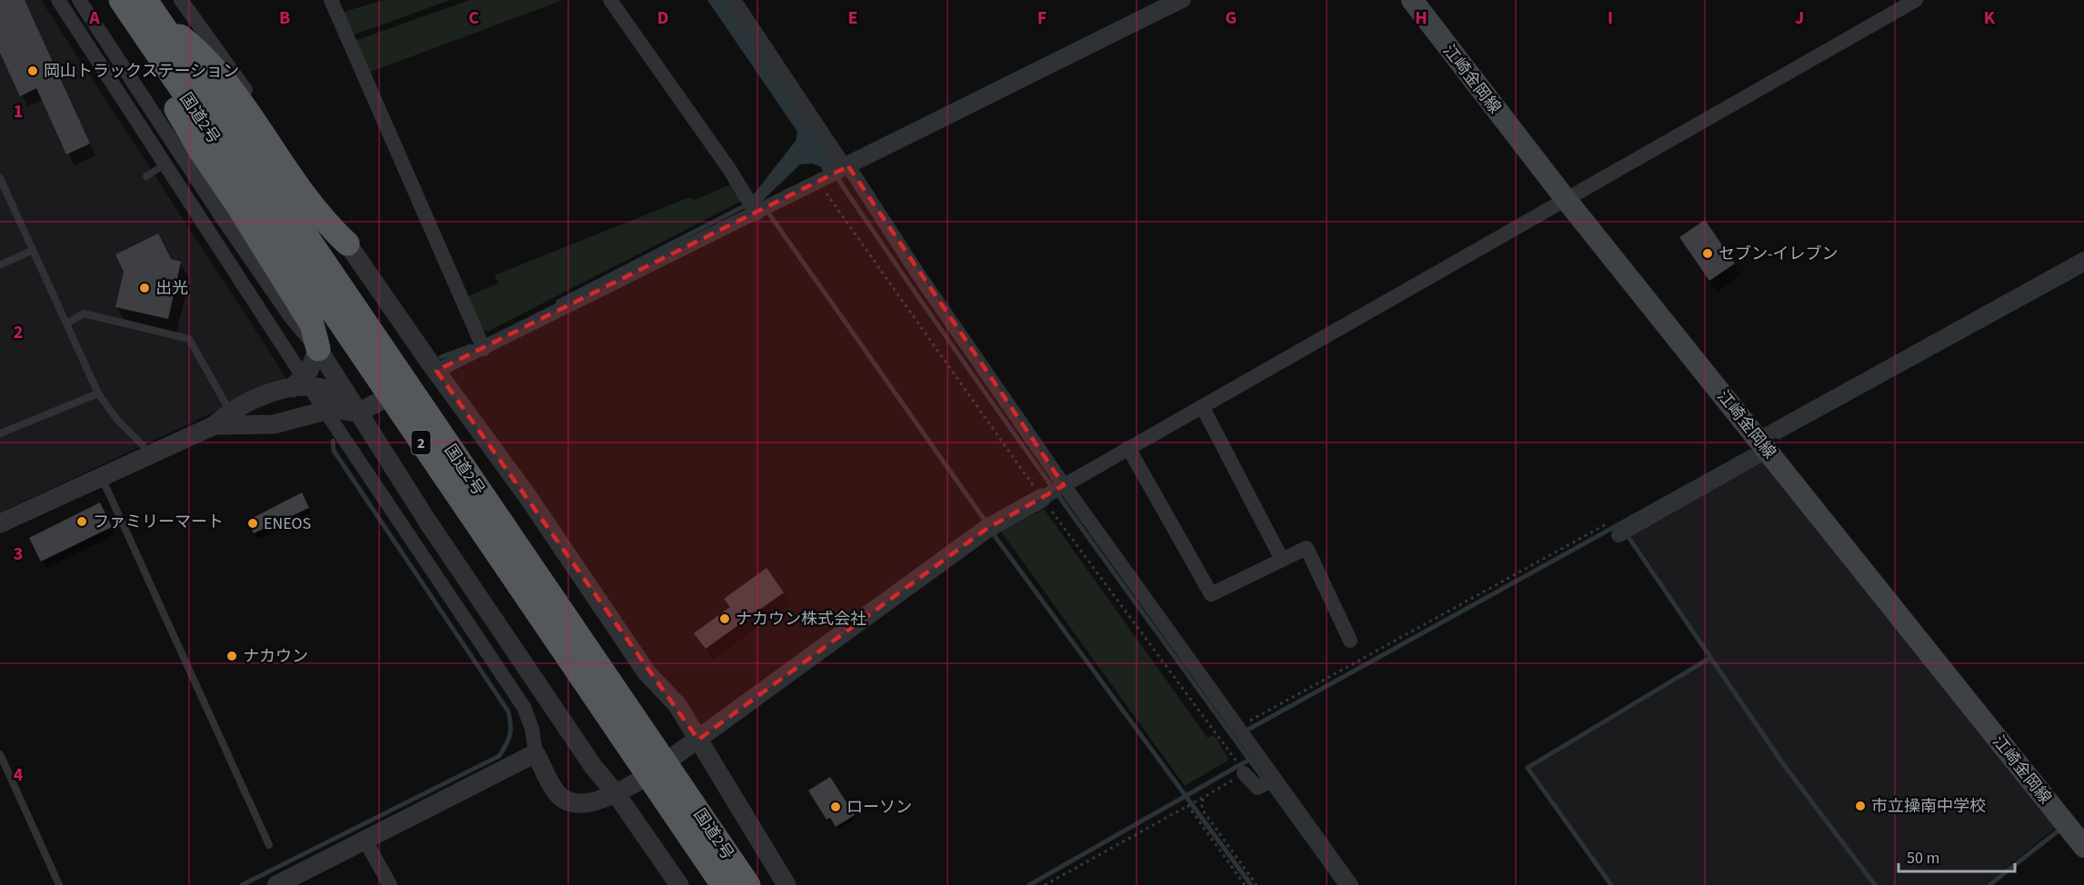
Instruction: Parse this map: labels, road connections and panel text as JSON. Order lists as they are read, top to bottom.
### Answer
{
  "streets": {
    "highway": ["国道2号", "2"],
    "main road": ["江崎金岡線"]
  },
  "places": [
    "岡山トラックステーション",
    "セブン-イレブン",
    "出光",
    "ファミリーマート",
    "ENEOS",
    "ナカウン株式会社",
    "ナカウン",
    "市立操南中学校",
    "ローソン"
  ],
  "scale_bar": "50 m",
  "grid": {
    "columns": [
      "A",
      "B",
      "C",
      "D",
      "E",
      "F",
      "G",
      "H",
      "I",
      "J",
      "K"
    ],
    "rows": [
      "1",
      "2",
      "3",
      "4"
    ]
  }
}
